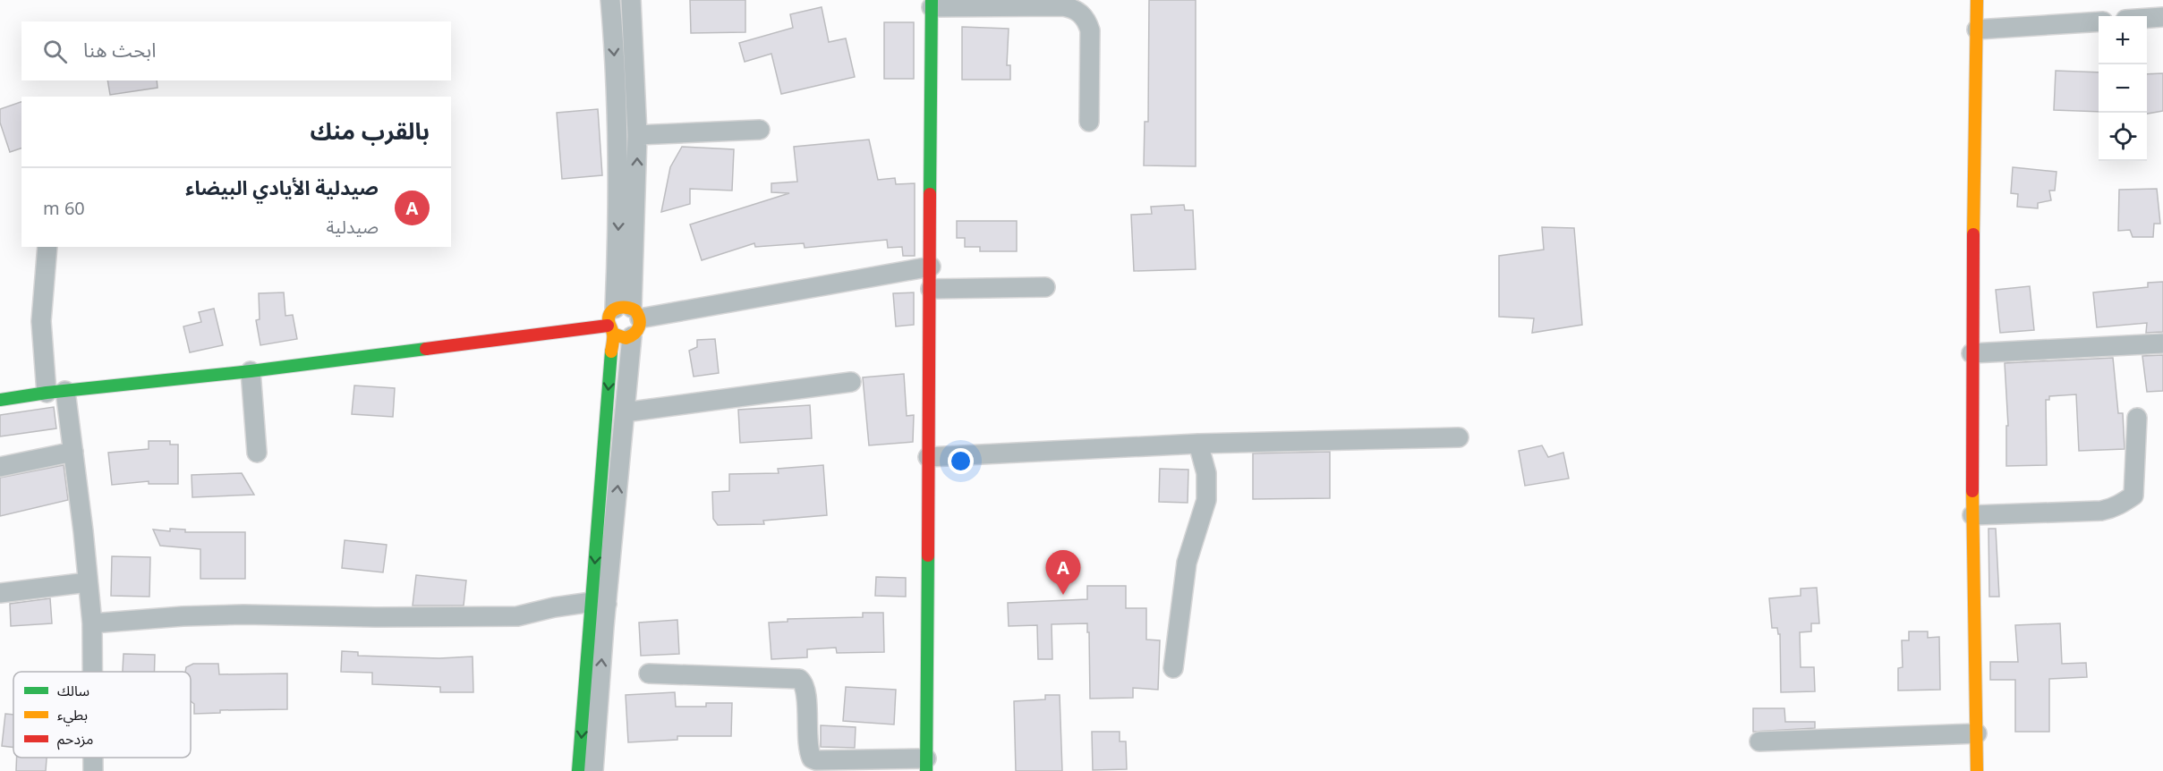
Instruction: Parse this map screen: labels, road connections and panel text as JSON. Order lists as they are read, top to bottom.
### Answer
{
  "legend": ["سالك", "بطيء", "مزدحم"],
  "page": {
    "map_buttons": ["+", "−"],
    "search": "ابحث هنا",
    "heading": "بالقرب منك",
    "list": [
      {
        "mark": "A",
        "name": "صيدلية الأيادي البيضاء",
        "note": "صيدلية",
        "value": "60 m"
      }
    ],
    "pins": "A"
  }
}
